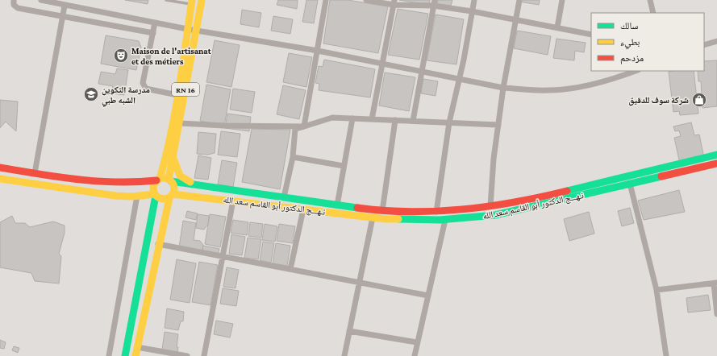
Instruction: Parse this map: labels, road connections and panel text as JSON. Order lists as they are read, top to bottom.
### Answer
{
  "streets": {
    "main road": ["RN 16", "نـهـــج الدكتور أبو القاسم سعد الله"]
  },
  "crossings": [
    ["RN 16", "نـهـــج الدكتور أبو القاسم سعد الله"]
  ],
  "places": {
    "theatre": ["Maison de l'artisanat et des métiers"],
    "school or university": ["مدرسة التكوين الشبه طبي"],
    "shop": ["شركة سوف للدقيق"]
  },
  "legend": ["سالك", "بطيء", "مزدحم"]
}
